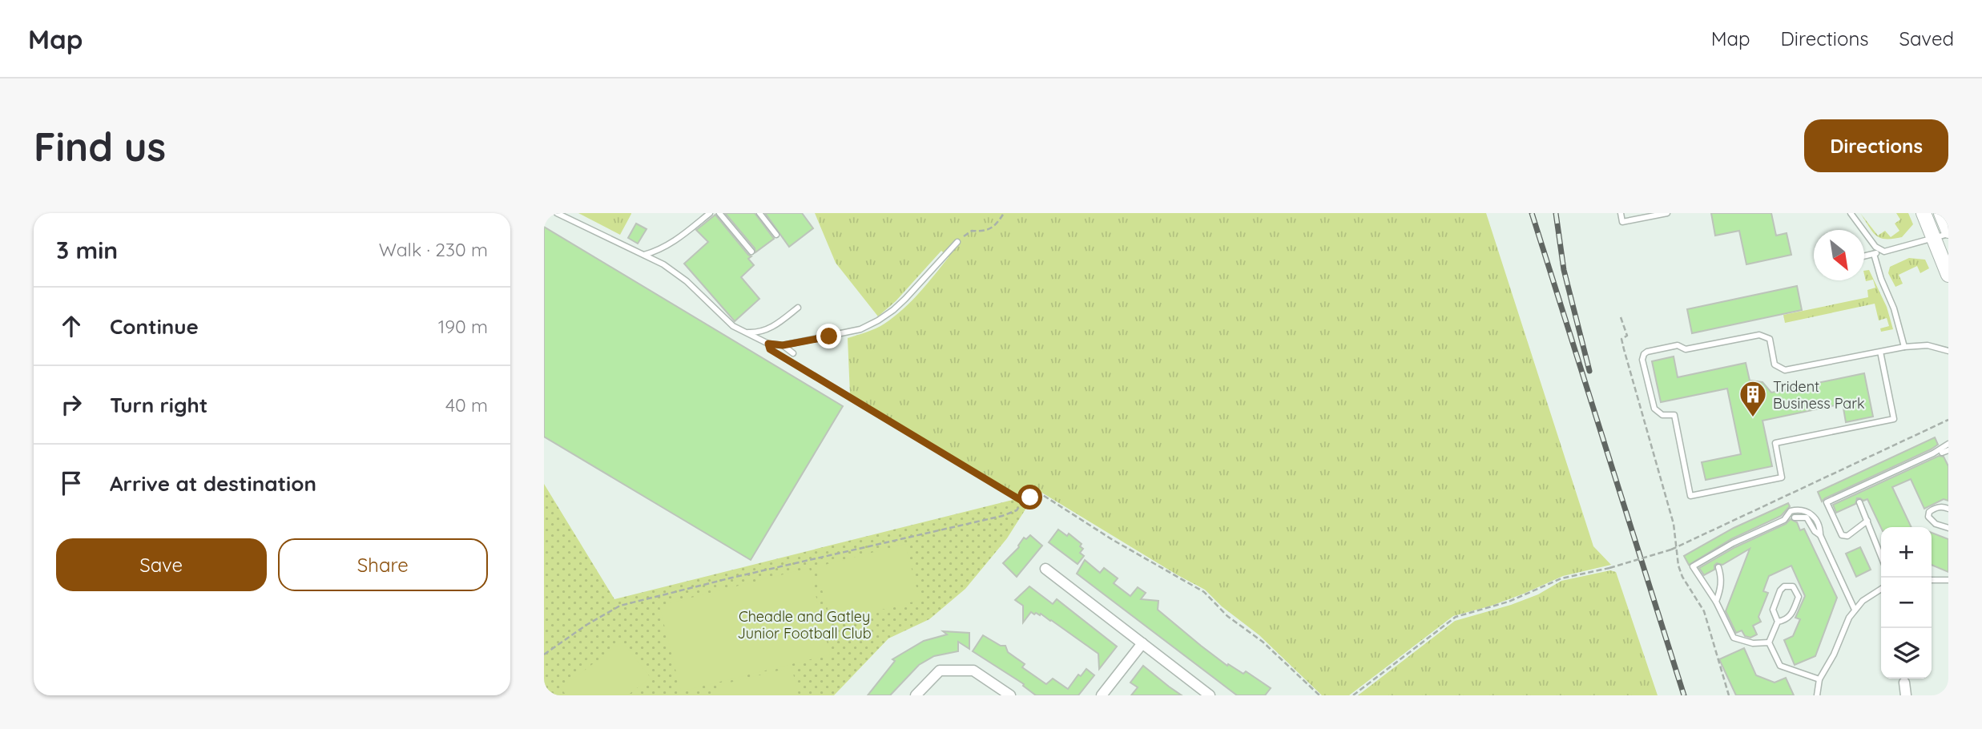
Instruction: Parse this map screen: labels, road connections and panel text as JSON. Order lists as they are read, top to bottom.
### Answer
{
  "parks": ["Cheadle and Gatley Junior Football Club"],
  "places": {
    "building": ["Trident Business Park"]
  },
  "north": "bottom right",
  "page": {
    "header": "Map",
    "nav": ["Map", "Directions", "Saved"],
    "buttons": [
      "Directions",
      ["Save", "Share"]
    ],
    "title": "Find us",
    "heading": ["3 min", "Walk · 230 m"],
    "list": [
      ["Continue", "190 m"],
      ["Turn right", "40 m"],
      "Arrive at destination"
    ],
    "map_buttons": ["+", "−"]
  }
}
